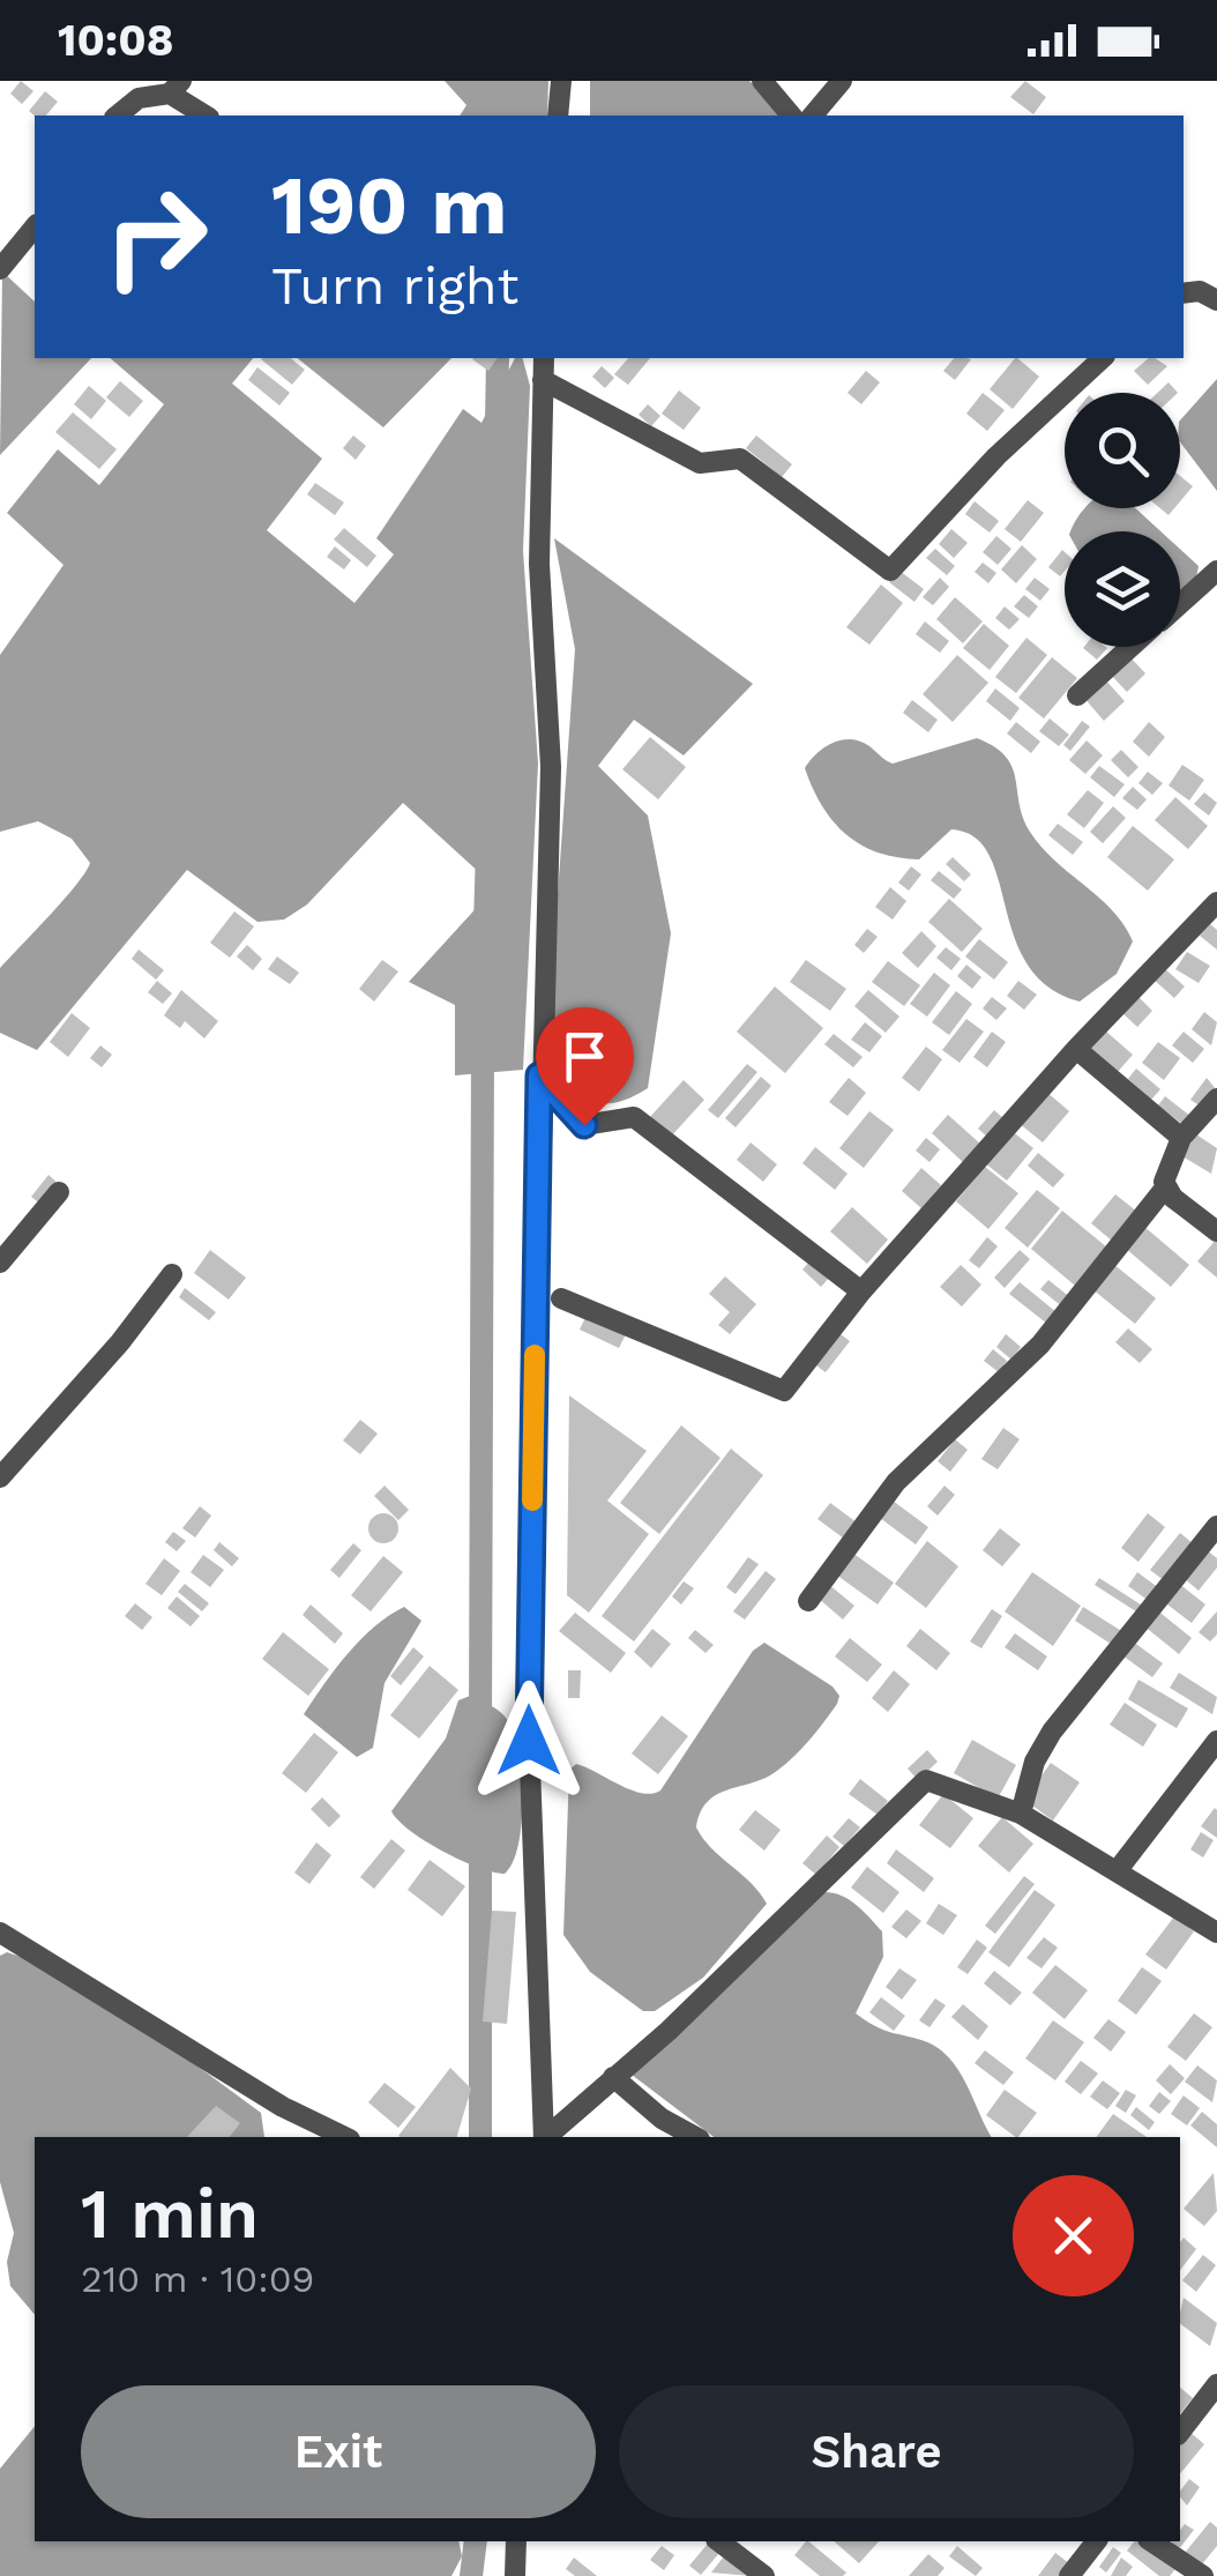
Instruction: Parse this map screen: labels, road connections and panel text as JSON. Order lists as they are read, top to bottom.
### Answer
{
  "page": {
    "status": "10:08",
    "turn": ["190 m", "Turn right"],
    "heading": ["1 min", "210 m · 10:09"],
    "buttons": ["Exit", "Share"]
  }
}
